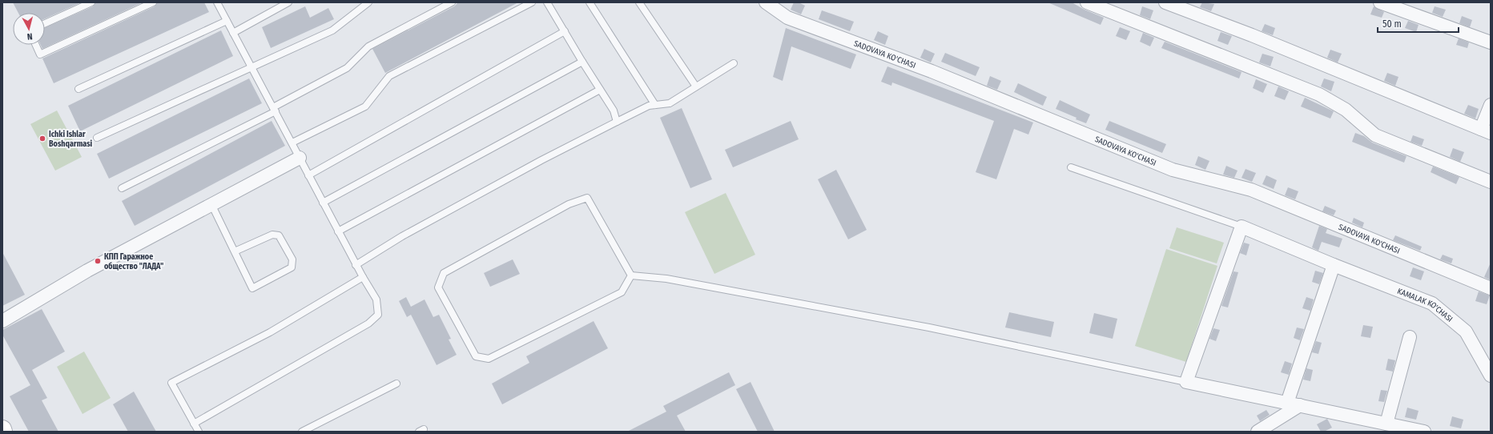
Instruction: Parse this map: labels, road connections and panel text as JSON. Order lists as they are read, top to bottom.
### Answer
{
  "streets": {
    "street": ["SADOVAYA KO'CHASI", "KAMALAK KO'CHASI"]
  },
  "places": ["Ichki Ishlar Boshqarmasi", "КПП Гаражное общество \"ЛАДА\""],
  "scale_bar": "50 m",
  "north": "bottom"
}
